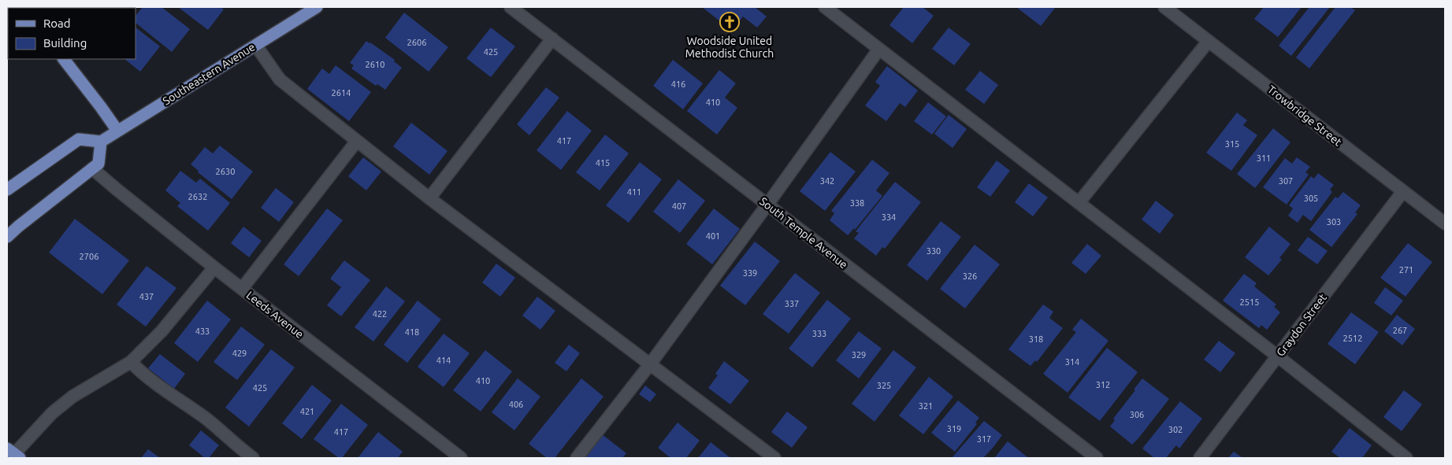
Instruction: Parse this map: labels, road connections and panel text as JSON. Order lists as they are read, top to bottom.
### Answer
{
  "streets": {
    "main road": ["Southeastern Avenue"],
    "street": [
      "Trowbridge Street",
      "South Temple Avenue",
      "Leeds Avenue",
      "Graydon Street"
    ]
  },
  "crossings": [
    ["Trowbridge Street", "Graydon Street"]
  ],
  "places": {
    "church": ["Woodside United Methodist Church"]
  },
  "house_numbers": [
    "2606",
    "425",
    "2610",
    "416",
    "2614",
    "410",
    "417",
    "315",
    "311",
    "415",
    "2630",
    "342",
    "307",
    "411",
    "2632",
    "305",
    "338",
    "407",
    "334",
    "303",
    "401",
    "330",
    "2706",
    "271",
    "339",
    "326",
    "437",
    "2515",
    "337",
    "422",
    "267",
    "433",
    "418",
    "333",
    "2512",
    "318",
    "429",
    "329",
    "414",
    "314",
    "410",
    "312",
    "325",
    "425",
    "406",
    "321",
    "421",
    "306",
    "319",
    "302",
    "417",
    "317"
  ],
  "legend": ["Road", "Building"]
}
